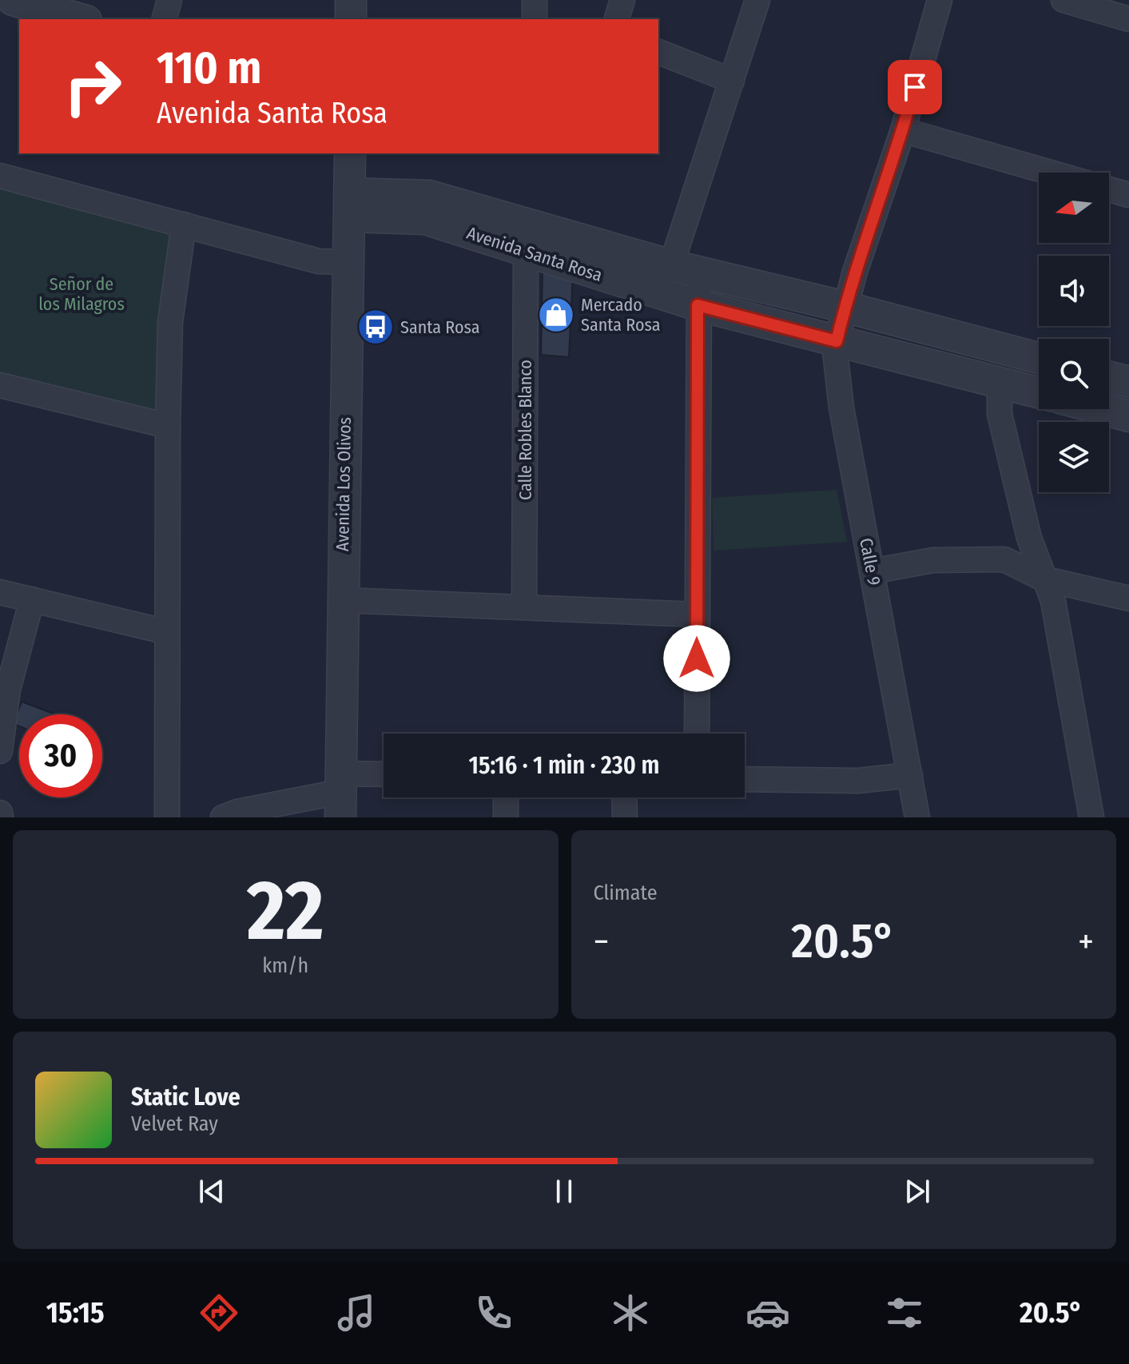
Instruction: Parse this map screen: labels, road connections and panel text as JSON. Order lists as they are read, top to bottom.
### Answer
{
  "streets": {
    "street": [
      "Avenida Santa Rosa",
      "Calle Robles Blanco",
      "Avenida Los Olivos",
      "Calle 9"
    ]
  },
  "crossings": [
    ["Avenida Santa Rosa", "Calle Robles Blanco"],
    ["Avenida Santa Rosa", "Avenida Los Olivos"],
    ["Avenida Santa Rosa", "Calle 9"]
  ],
  "parks": ["Señor de los Milagros"],
  "places": {
    "shop": ["Mercado Santa Rosa"],
    "bus stop": ["Santa Rosa"]
  },
  "north": "left",
  "page": {
    "turn": ["110 m", "Avenida Santa Rosa"],
    "limit": "30",
    "trip": "15:16 · 1 min · 230 m",
    "tile": [
      ["22", "km/h"],
      "Climate"
    ],
    "heat": ["−", "20.5°", "+"],
    "song": ["Static Love", "Velvet Ray"],
    "tabs": ["15:15", "20.5°"]
  }
}
